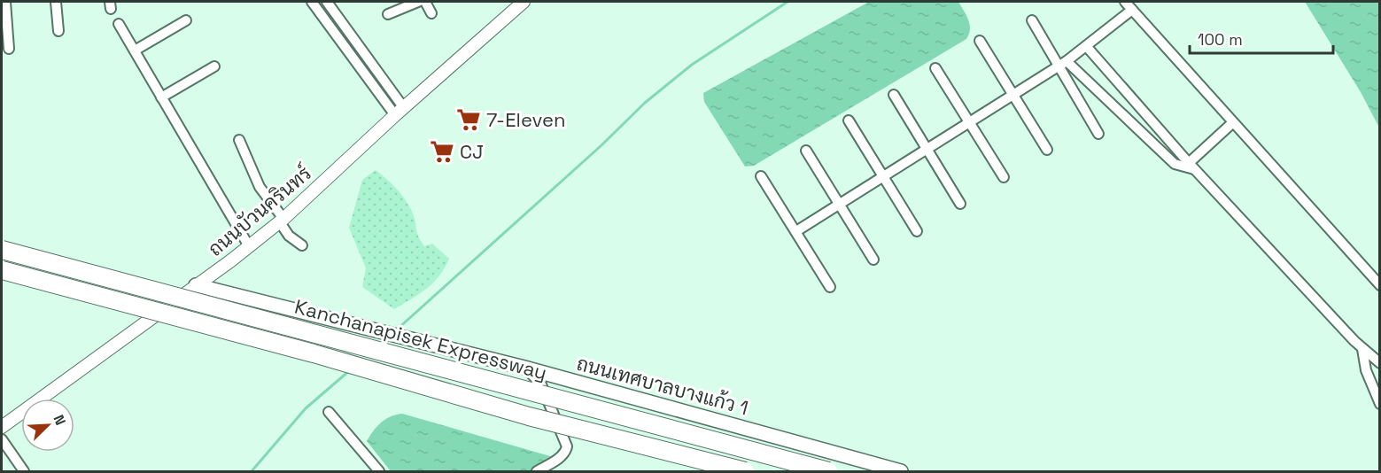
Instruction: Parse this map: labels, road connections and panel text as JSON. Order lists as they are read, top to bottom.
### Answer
{
  "streets": {
    "highway": ["Kanchanapisek Expressway"],
    "main road": ["ถนนเทศบาลบางแก้ว 1"],
    "street": ["ถนนบัวนครินทร์"]
  },
  "crossings": [
    ["ถนนบัวนครินทร์", "ถนนเทศบาลบางแก้ว 1"]
  ],
  "places": {
    "supermarket": ["7-Eleven", "CJ"]
  },
  "scale_bar": "100 m",
  "north": "top right"
}
